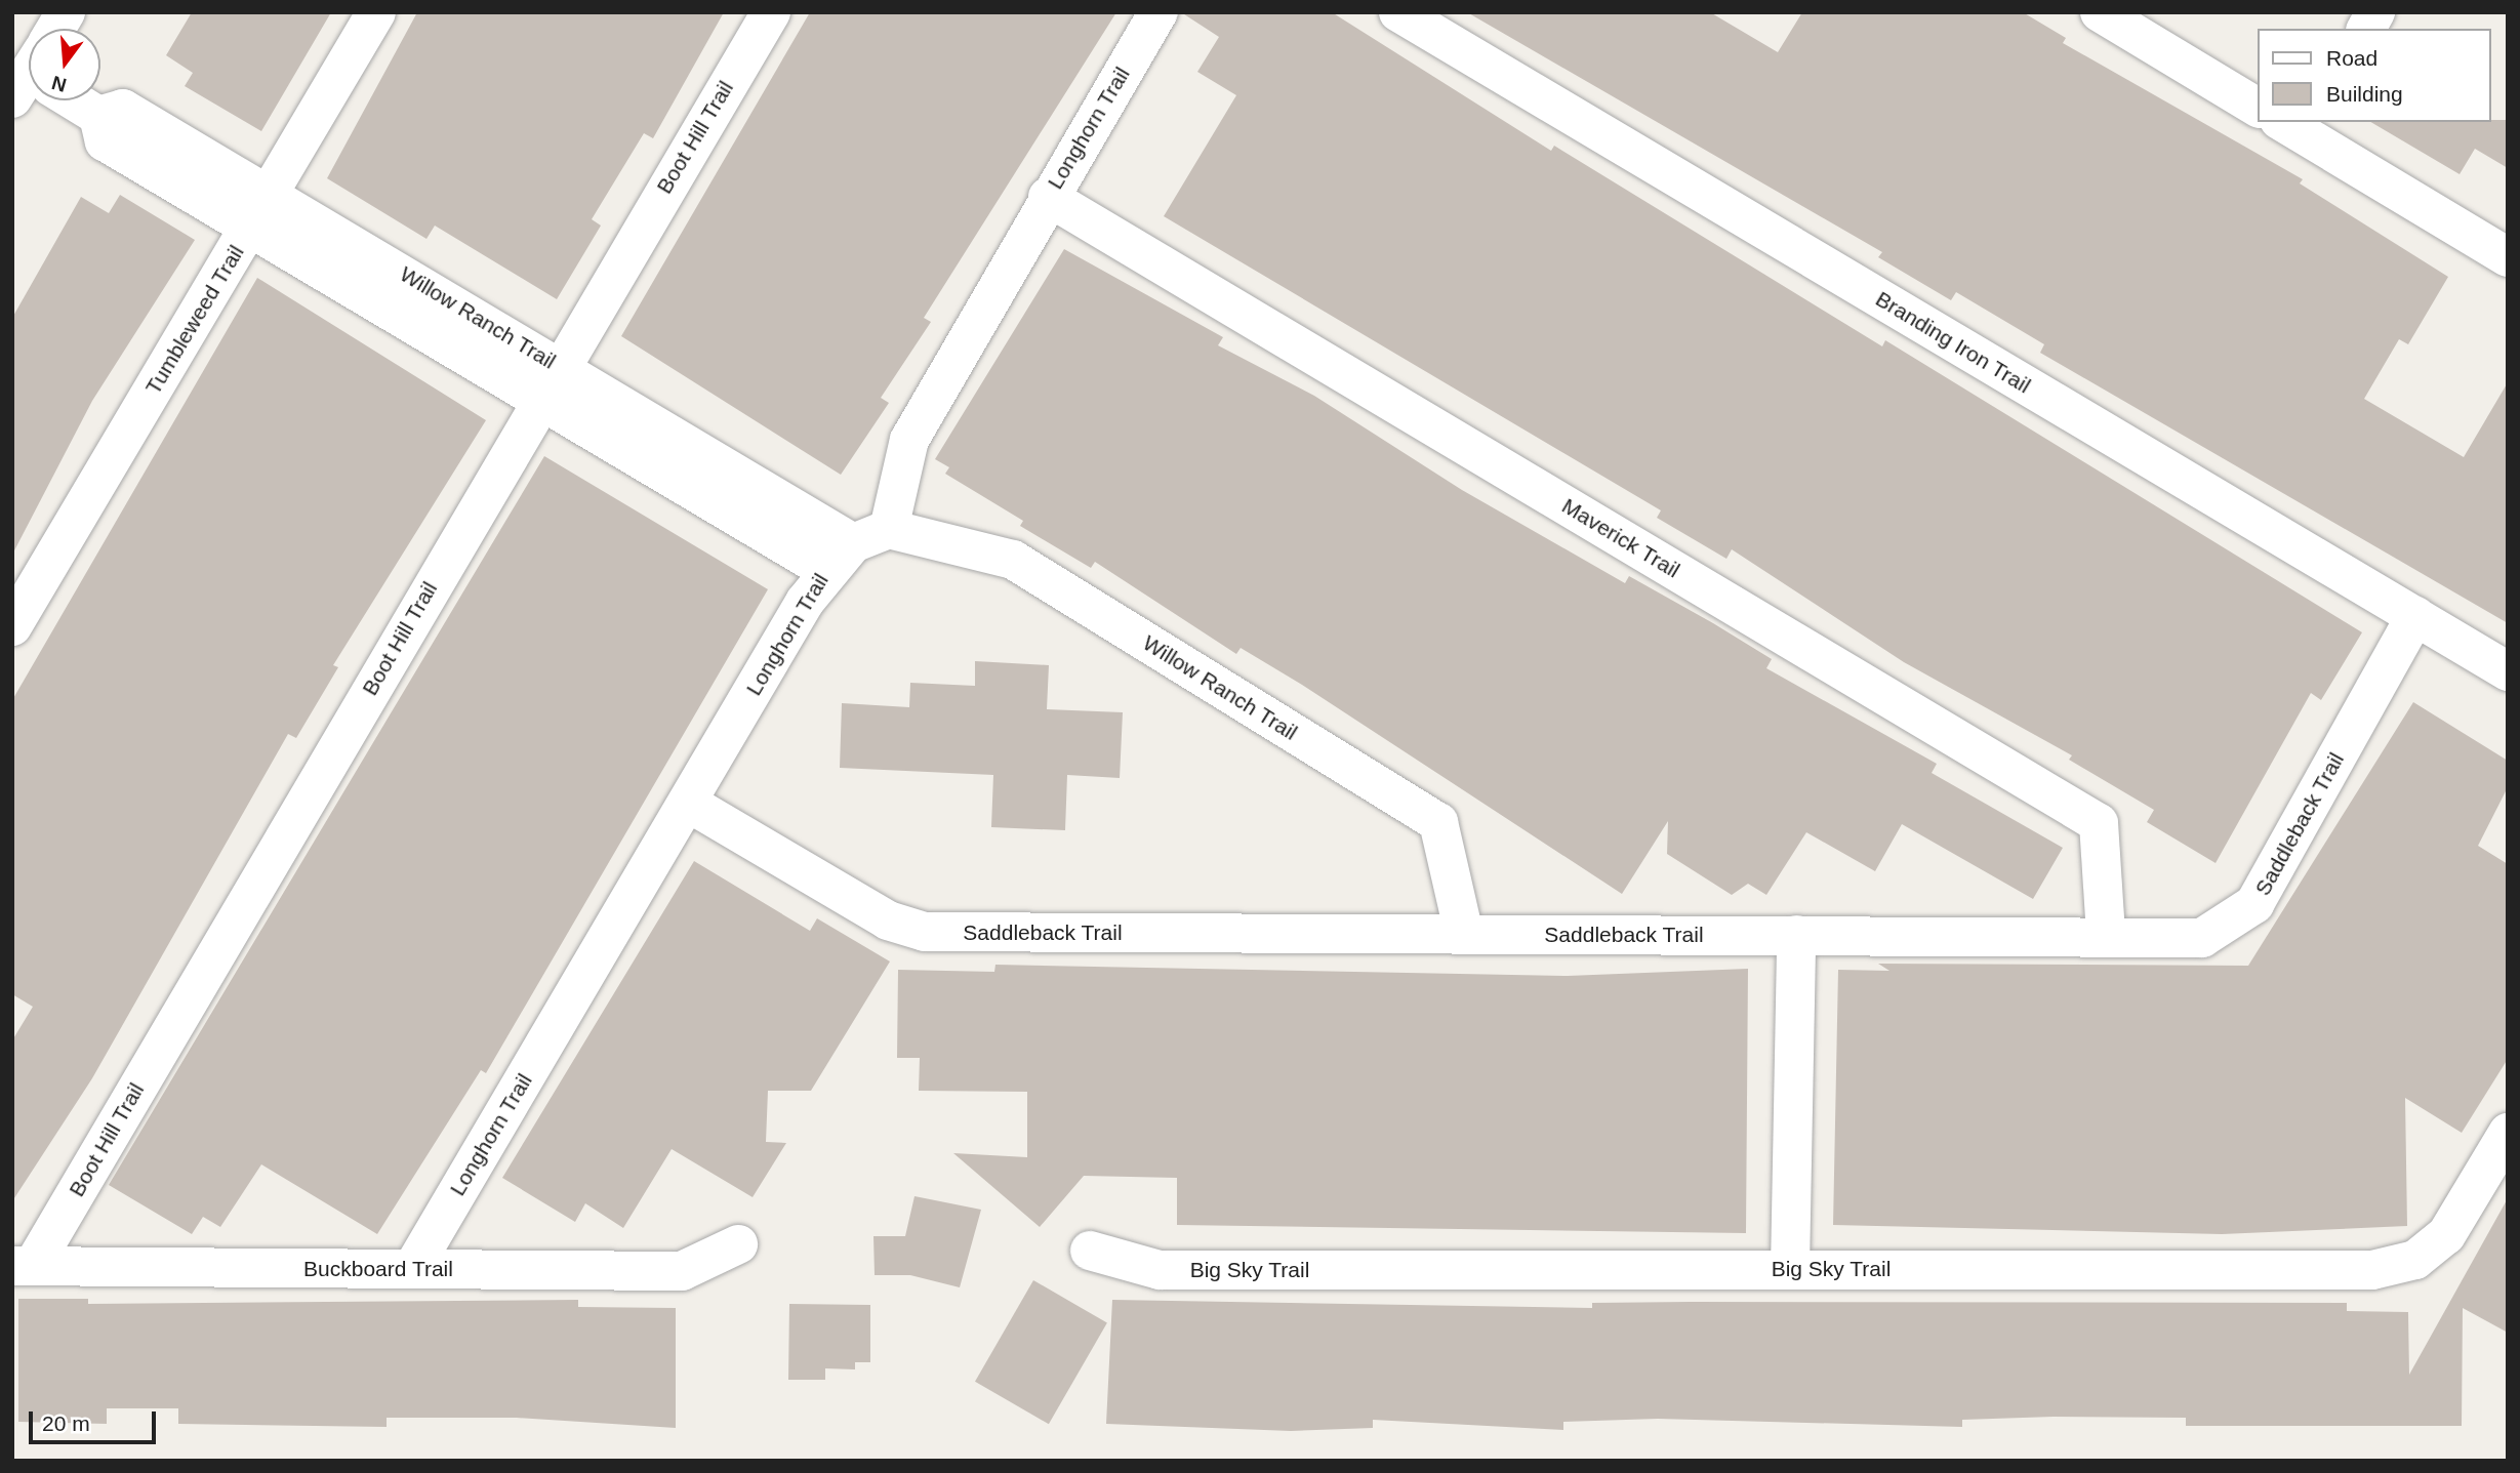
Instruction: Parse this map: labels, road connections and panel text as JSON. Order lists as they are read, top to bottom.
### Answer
{
  "streets": {
    "street": [
      "Longhorn Trail",
      "Boot Hill Trail",
      "Willow Ranch Trail",
      "Tumbleweed Trail",
      "Branding Iron Trail",
      "Maverick Trail",
      "Saddleback Trail",
      "Buckboard Trail",
      "Big Sky Trail"
    ]
  },
  "crossings": [
    ["Longhorn Trail", "Willow Ranch Trail"],
    ["Longhorn Trail", "Maverick Trail"],
    ["Longhorn Trail", "Saddleback Trail"],
    ["Longhorn Trail", "Buckboard Trail"],
    ["Boot Hill Trail", "Willow Ranch Trail"],
    ["Boot Hill Trail", "Buckboard Trail"],
    ["Willow Ranch Trail", "Tumbleweed Trail"],
    ["Willow Ranch Trail", "Saddleback Trail"],
    ["Branding Iron Trail", "Saddleback Trail"],
    ["Maverick Trail", "Saddleback Trail"]
  ],
  "legend": ["Road", "Building"],
  "scale_bar": "20 m",
  "north": "bottom"
}
